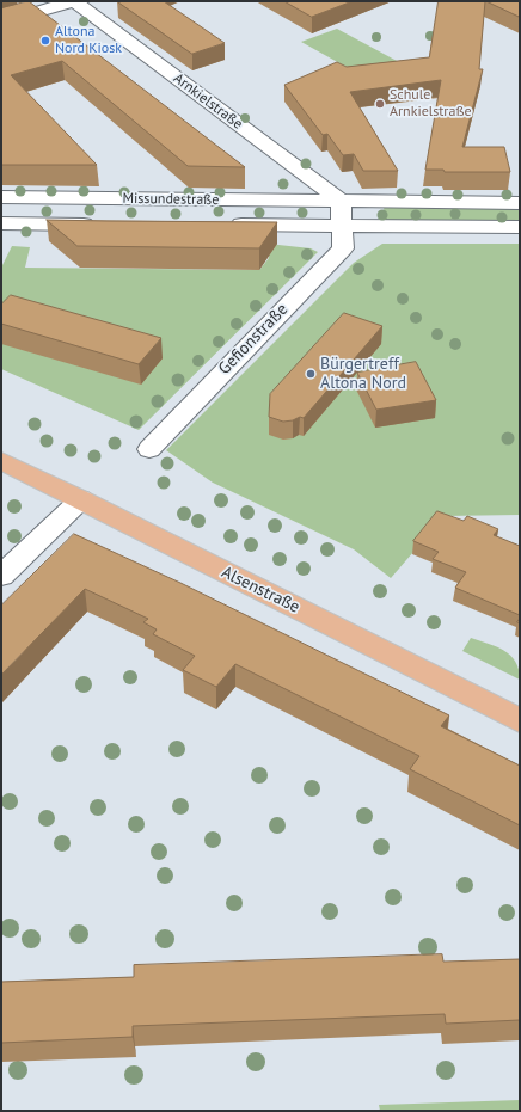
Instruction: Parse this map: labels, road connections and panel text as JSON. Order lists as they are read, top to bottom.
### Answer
{
  "streets": {
    "main road": ["Alsenstraße"],
    "street": ["Arnkielstraße", "Missundestraße", "Gefionstraße"]
  },
  "crossings": [
    ["Arnkielstraße", "Missundestraße"],
    ["Missundestraße", "Gefionstraße"]
  ],
  "places": ["Altona Nord Kiosk", "Schule Arnkielstraße", "Bürgertreff Altona Nord"]
}
